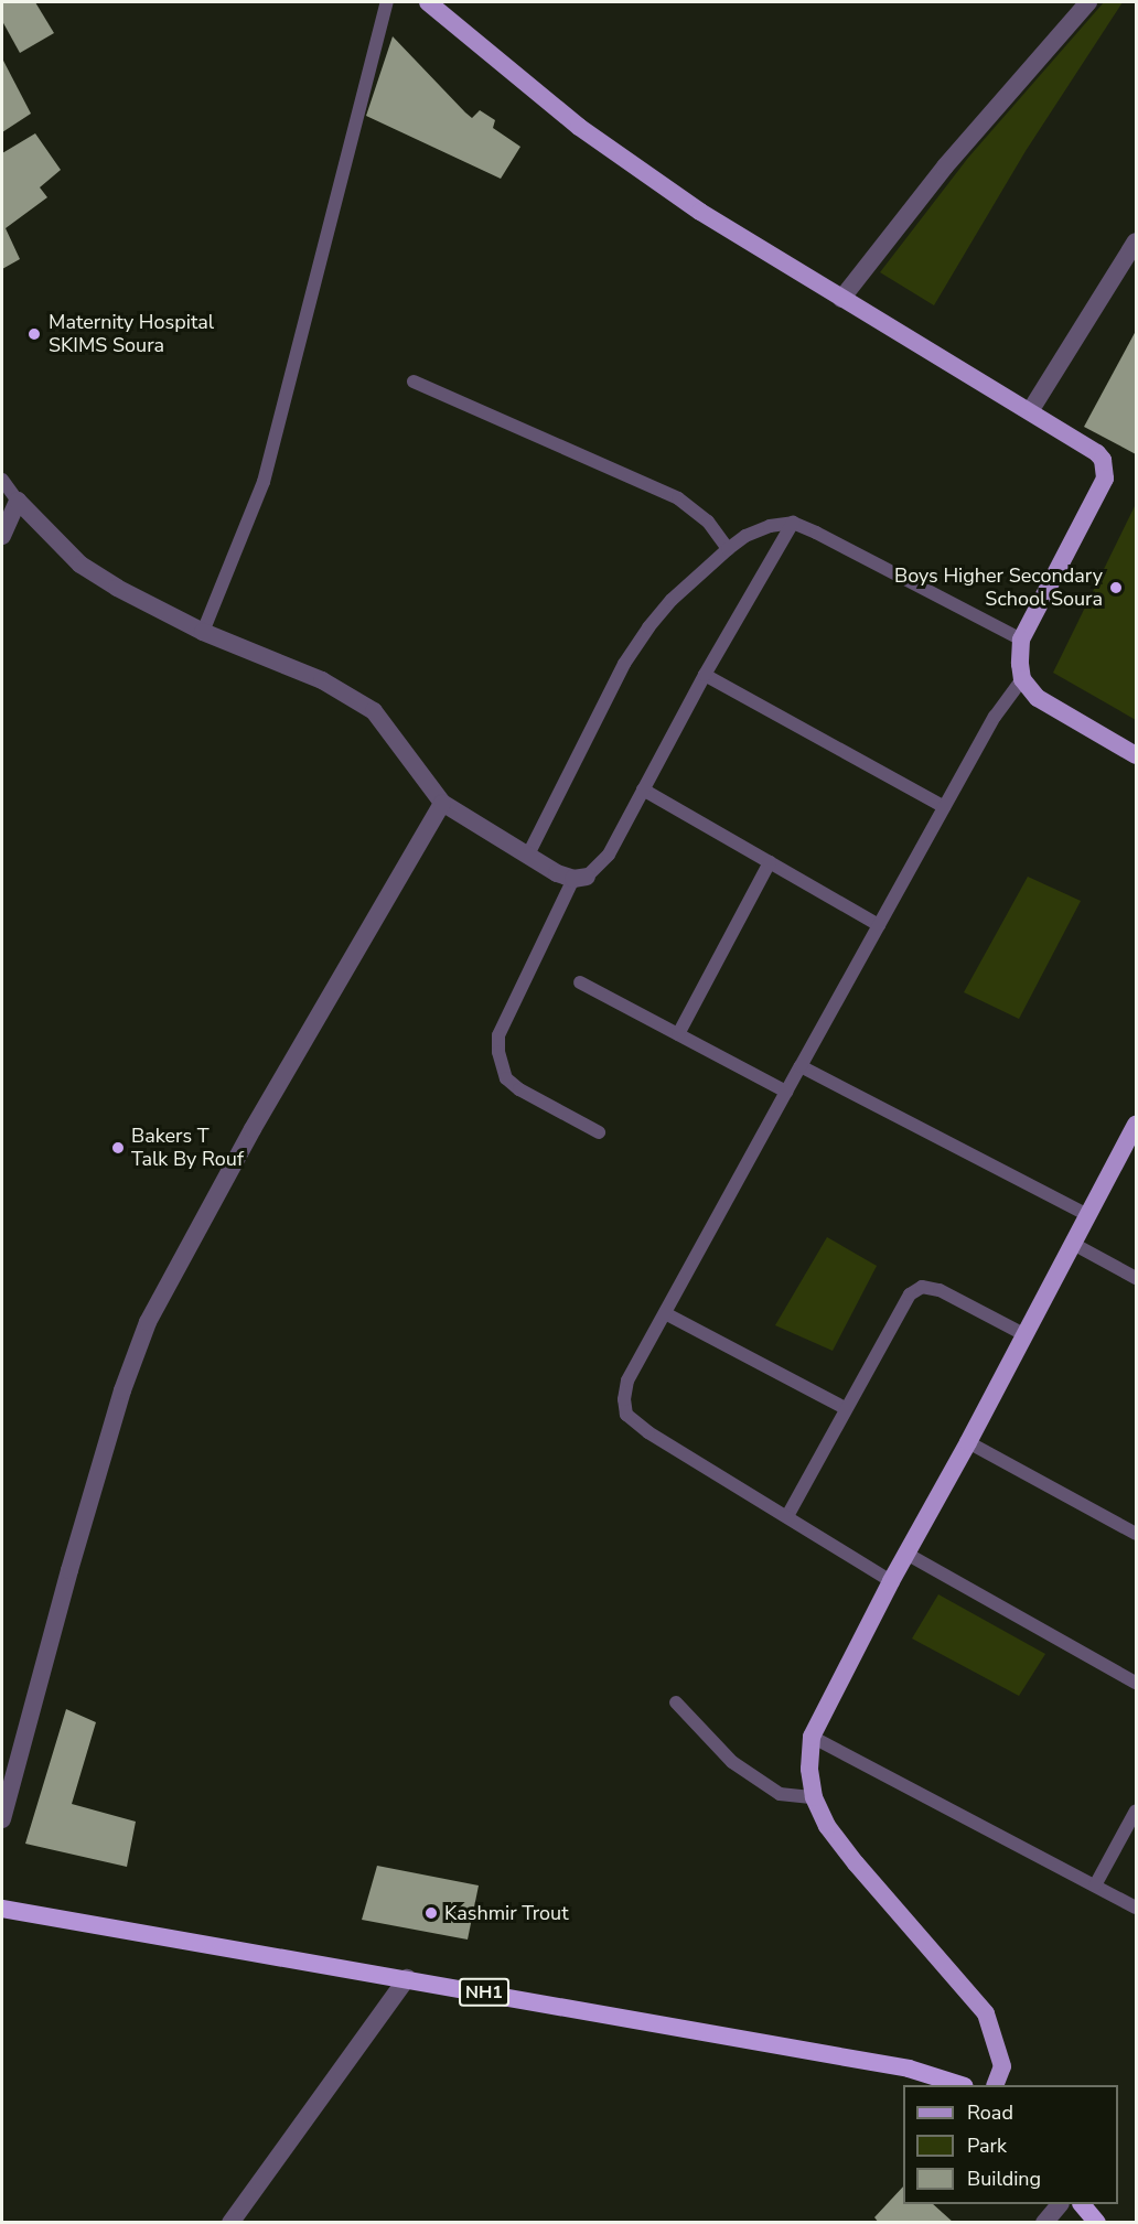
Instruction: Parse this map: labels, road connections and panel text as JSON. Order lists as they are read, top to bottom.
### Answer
{
  "streets": {
    "highway": ["NH1"]
  },
  "places": [
    "Maternity Hospital SKIMS Soura",
    "Boys Higher Secondary School Soura",
    "Bakers T Talk By Rouf",
    "Kashmir Trout"
  ],
  "legend": ["Road", "Park", "Building"]
}
